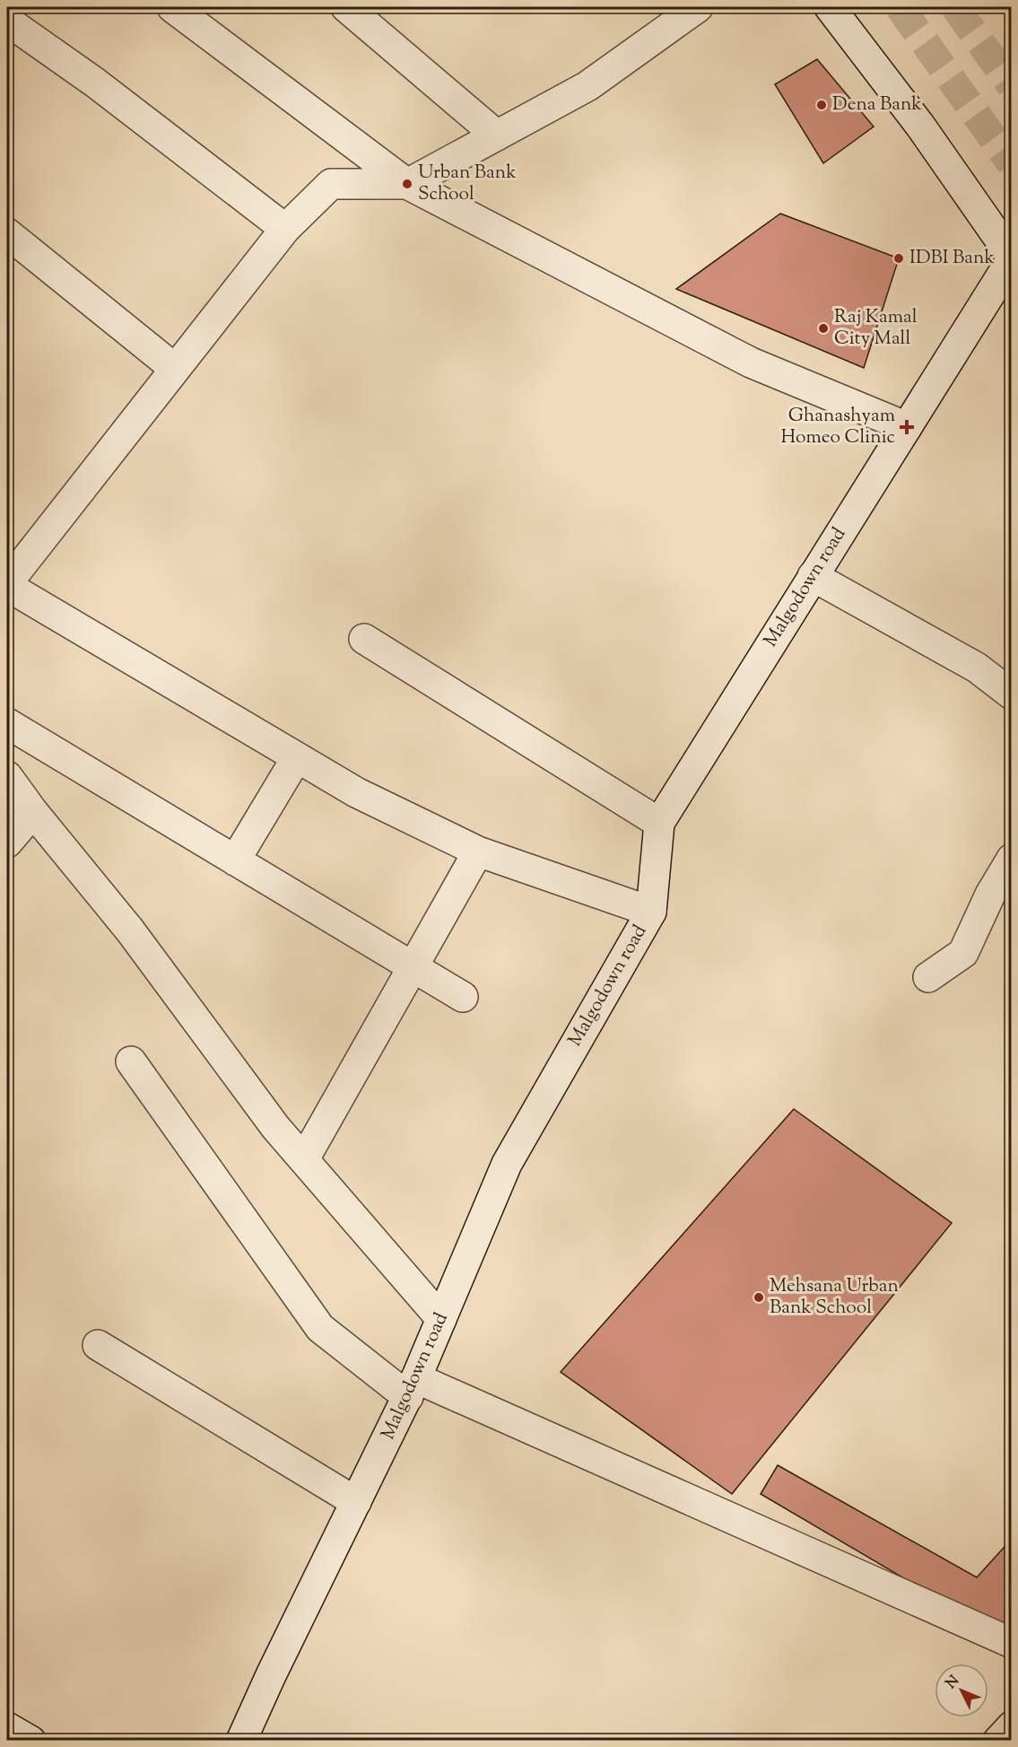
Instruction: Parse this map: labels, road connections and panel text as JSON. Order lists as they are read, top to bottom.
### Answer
{
  "streets": {
    "street": ["Malgodown road"]
  },
  "places": {
    "other": [
      "Dena Bank",
      "Urban Bank School",
      "IDBI Bank",
      "Raj Kamal City Mall",
      "Mehsana Urban Bank School"
    ],
    "health": ["Ghanashyam Homeo Clinic"]
  },
  "north": "top left"
}
